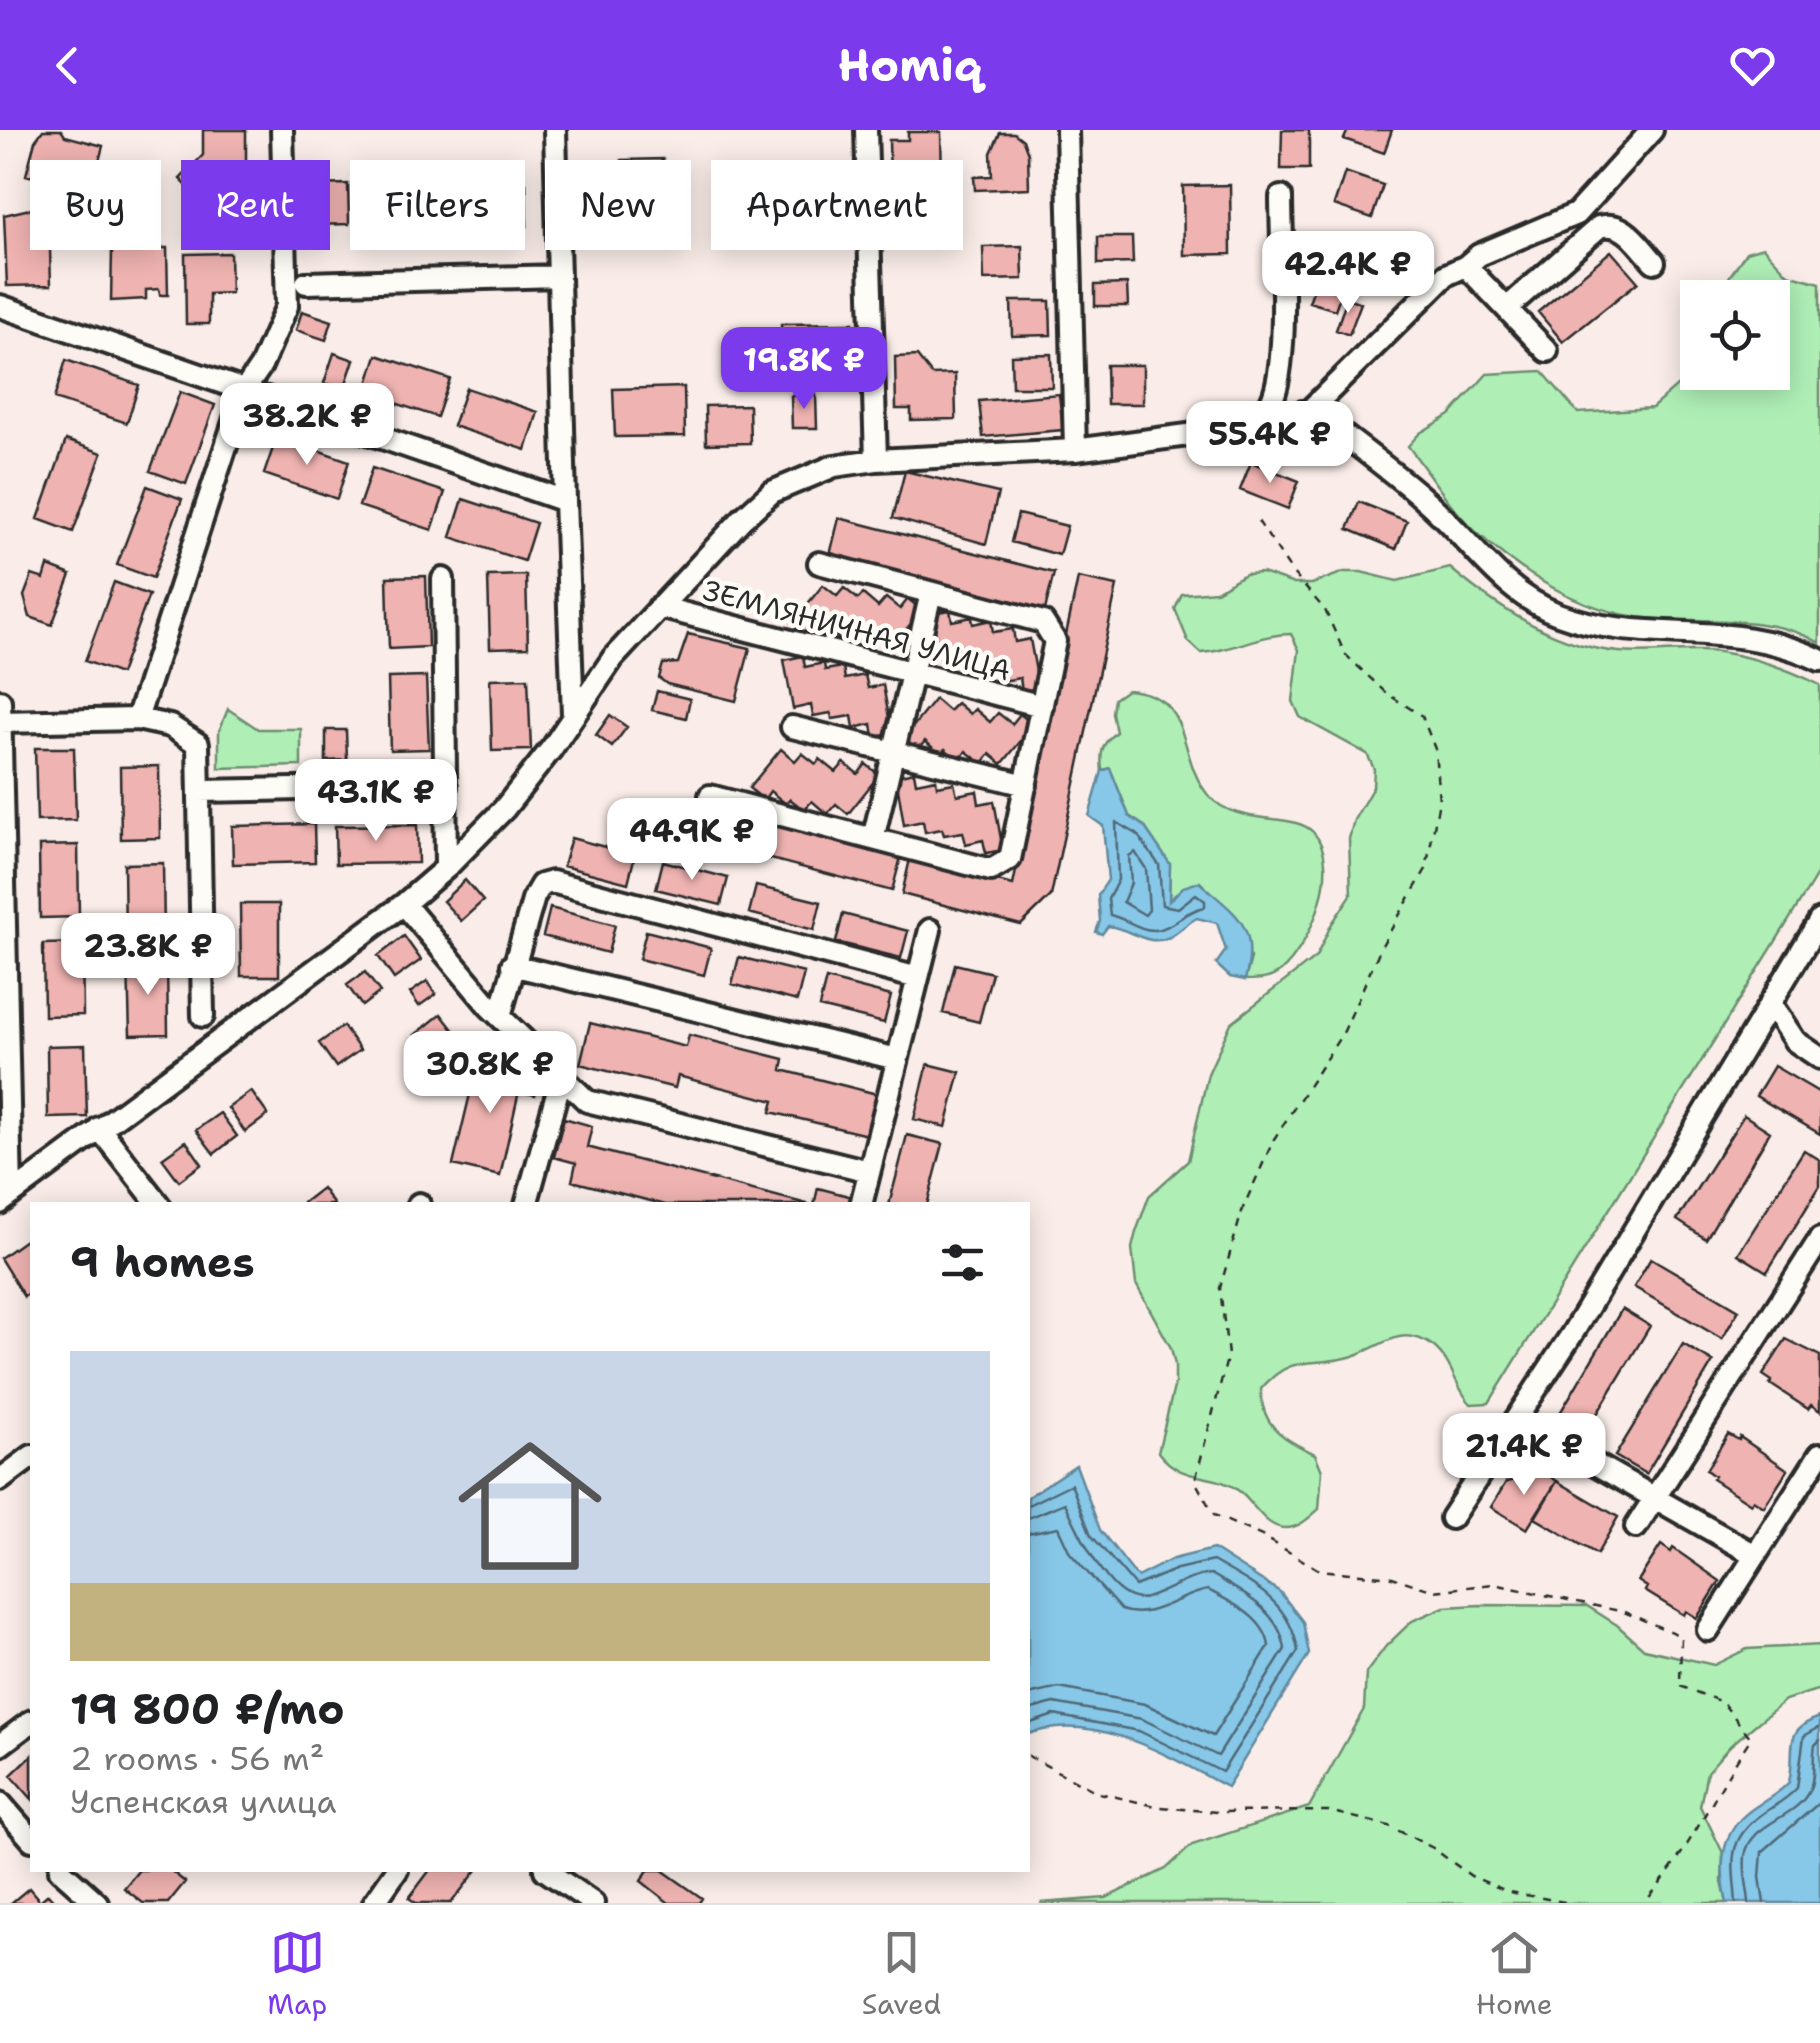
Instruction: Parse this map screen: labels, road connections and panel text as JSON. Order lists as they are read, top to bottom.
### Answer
{
  "streets": {
    "street": ["ЗЕМЛЯНИЧНАЯ УЛИЦА"]
  },
  "page": {
    "header": "Homiq",
    "chip": [
      "Buy",
      "Rent",
      "Filters",
      "New",
      "Apartment"
    ],
    "price": [
      "42.4K ₽",
      "19.8K ₽",
      "38.2K ₽",
      "55.4K ₽",
      "43.1K ₽",
      "44.9K ₽",
      "23.8K ₽",
      "30.8K ₽",
      "21.4K ₽"
    ],
    "heading": "9 homes",
    "list": [
      {
        "name": "19 800 ₽/mo",
        "note": "2 rooms · 56 m² · Успенская улица"
      }
    ],
    "tabs": ["Map", "Saved", "Home"]
  }
}
